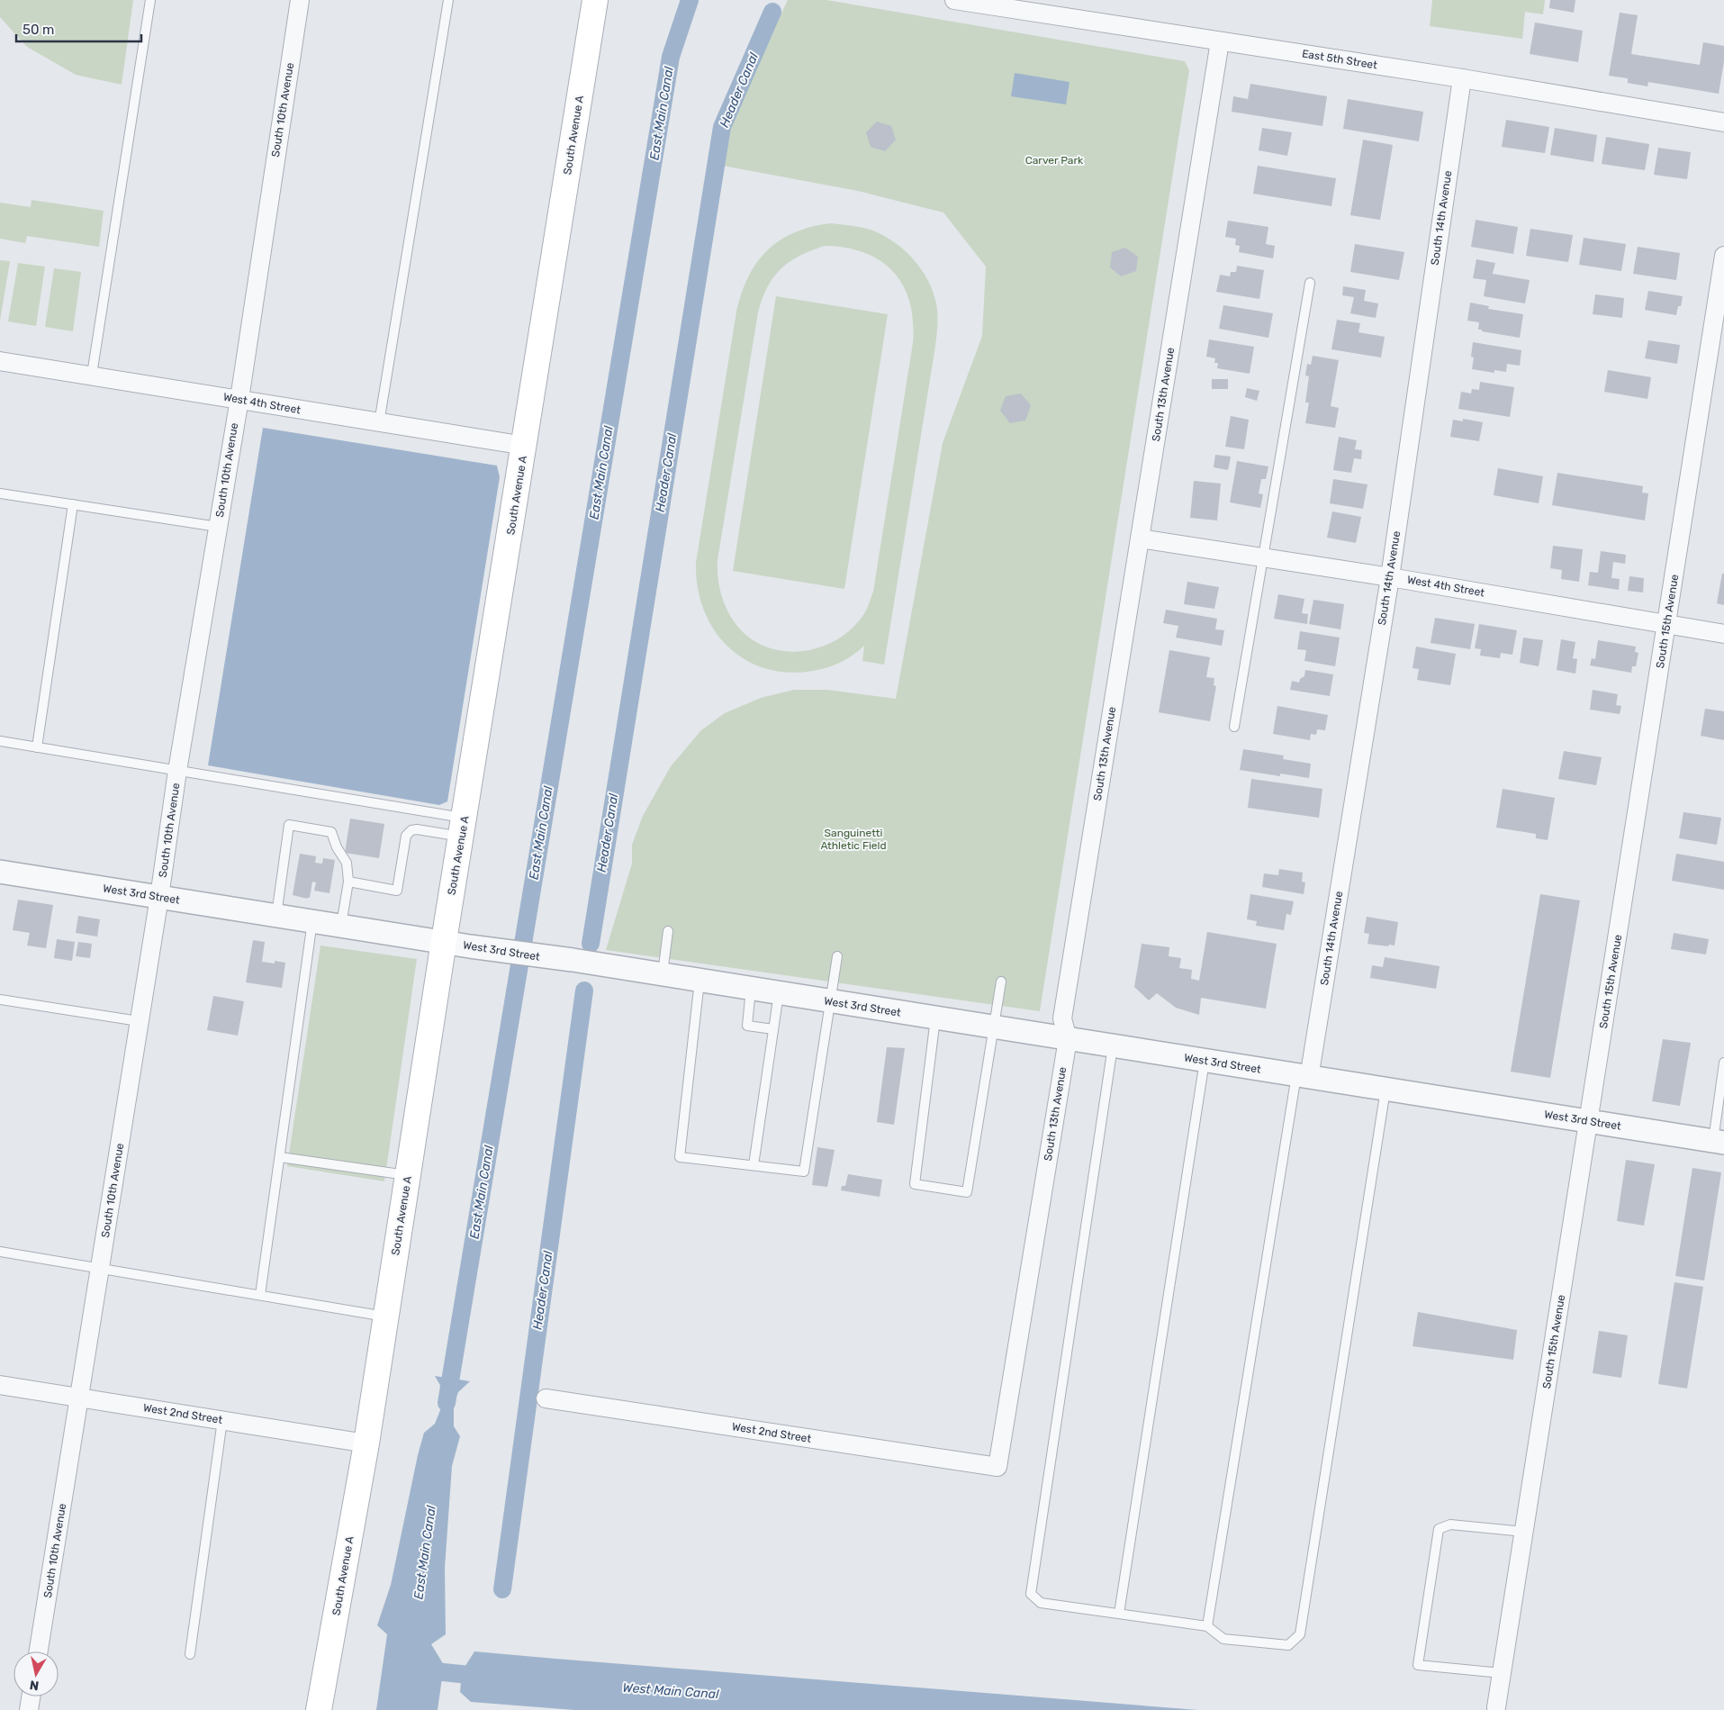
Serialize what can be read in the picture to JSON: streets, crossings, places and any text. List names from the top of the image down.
{
  "streets": {
    "main road": ["South Avenue A"],
    "street": [
      "East 5th Street",
      "South 10th Avenue",
      "South 14th Avenue",
      "South 13th Avenue",
      "West 4th Street",
      "South 15th Avenue",
      "West 3rd Street",
      "West 2nd Street"
    ]
  },
  "crossings": [
    ["East 5th Street", "South 14th Avenue"],
    ["East 5th Street", "South 13th Avenue"],
    ["South 10th Avenue", "West 4th Street"],
    ["South 10th Avenue", "West 3rd Street"],
    ["South 10th Avenue", "West 2nd Street"],
    ["South Avenue A", "West 4th Street"],
    ["South Avenue A", "West 3rd Street"],
    ["South Avenue A", "West 2nd Street"],
    ["South 14th Avenue", "West 4th Street"],
    ["South 14th Avenue", "West 3rd Street"],
    ["South 13th Avenue", "West 4th Street"],
    ["South 13th Avenue", "West 3rd Street"],
    ["South 13th Avenue", "West 2nd Street"],
    ["West 4th Street", "South 15th Avenue"],
    ["South 15th Avenue", "West 3rd Street"]
  ],
  "water": ["Header Canal", "East Main Canal", "West Main Canal"],
  "parks": ["Carver Park", "Sanguinetti Athletic Field"],
  "scale_bar": "50 m",
  "north": "bottom"
}
